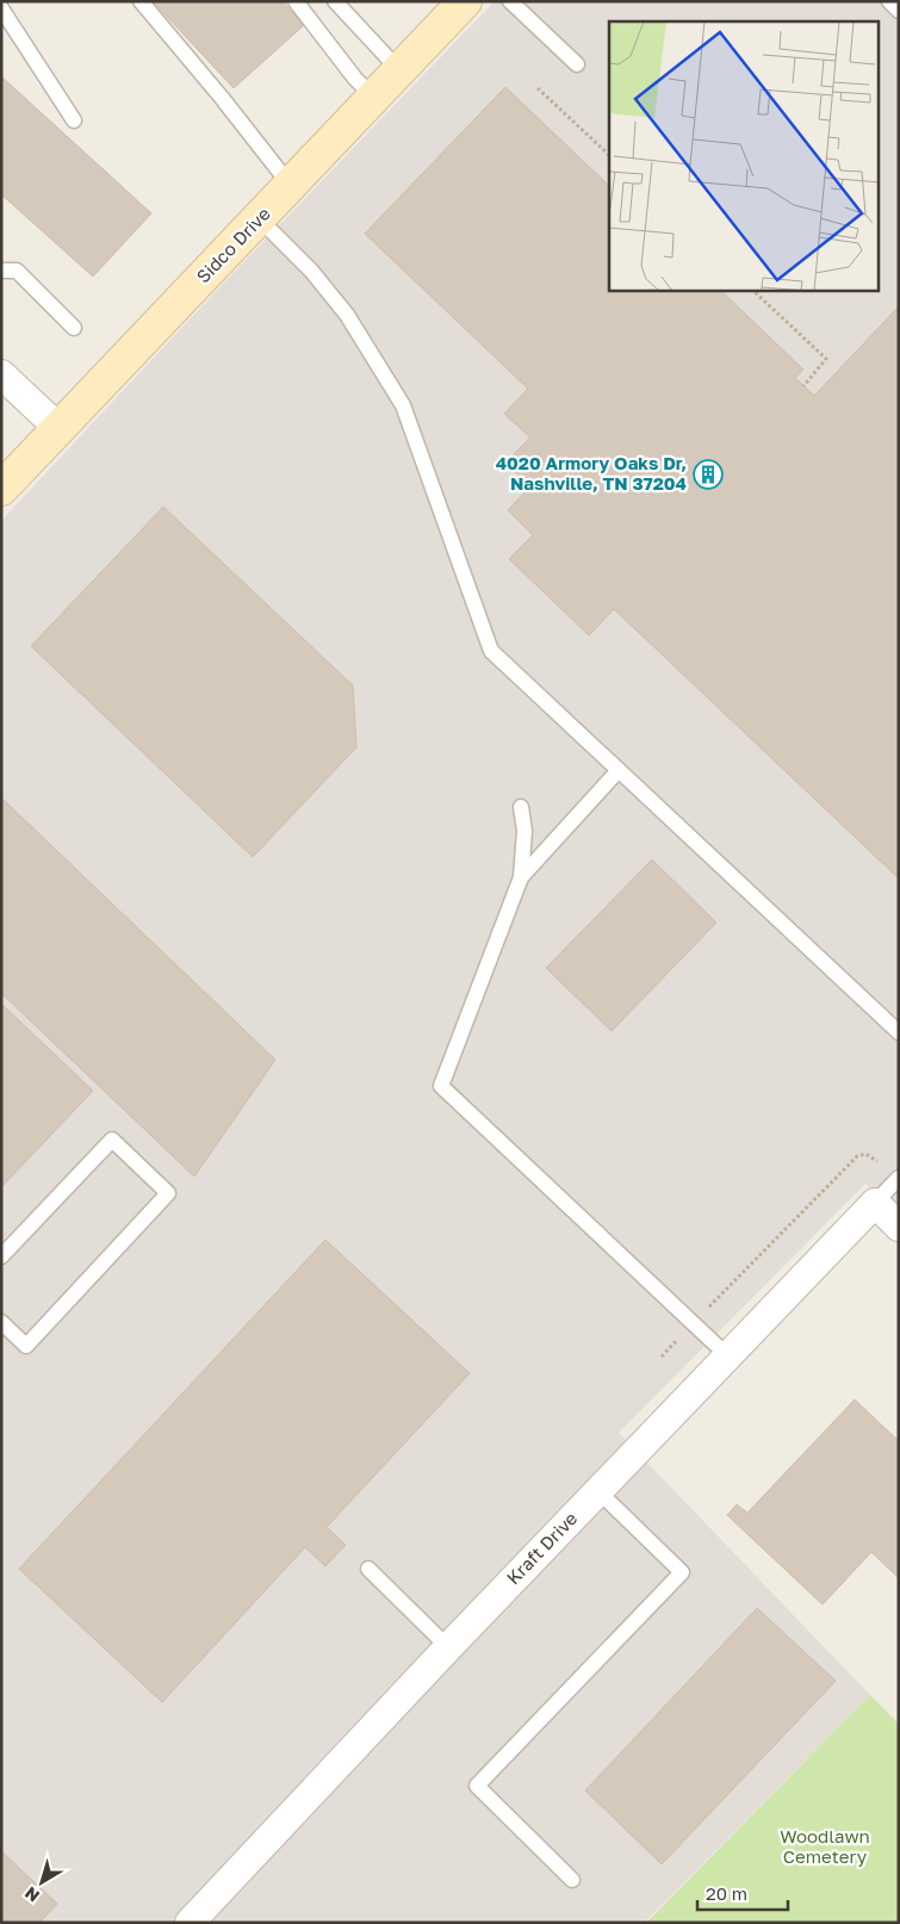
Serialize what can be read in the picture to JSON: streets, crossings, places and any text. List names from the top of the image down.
{
  "streets": {
    "street": ["Sidco Drive", "Kraft Drive"]
  },
  "parks": ["Woodlawn Cemetery"],
  "places": {
    "building": ["4020 Armory Oaks Dr, Nashville, TN 37204"]
  },
  "scale_bar": "20 m",
  "north": "bottom left"
}
